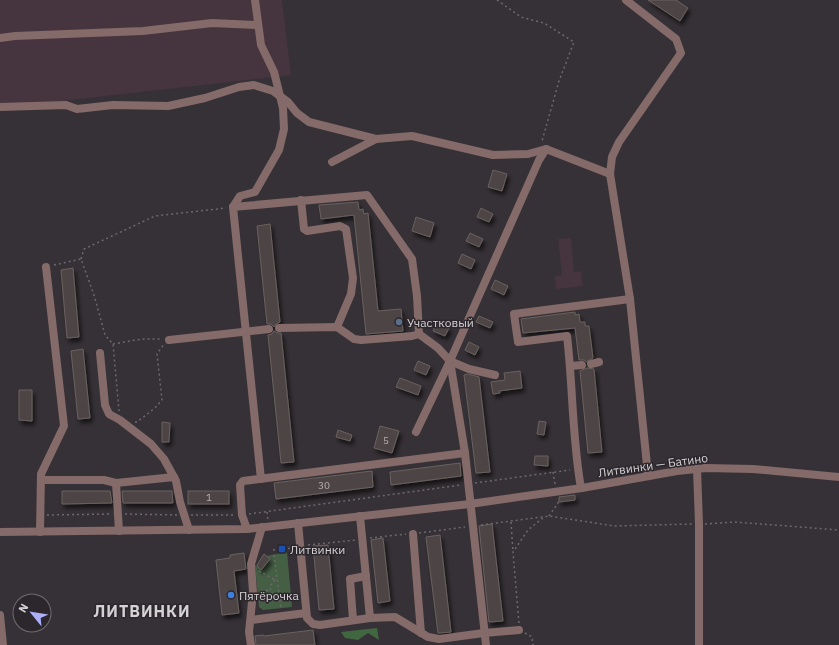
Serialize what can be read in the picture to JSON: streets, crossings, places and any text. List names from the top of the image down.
{
  "streets": {
    "street": ["Литвинки — Батино"]
  },
  "districts": ["ЛИТВИНКИ"],
  "places": {
    "other": ["Участковый", "Пятёрочка"],
    "transit": ["Литвинки"]
  },
  "house_numbers": ["5", "30", "1"],
  "north": "top left"
}
